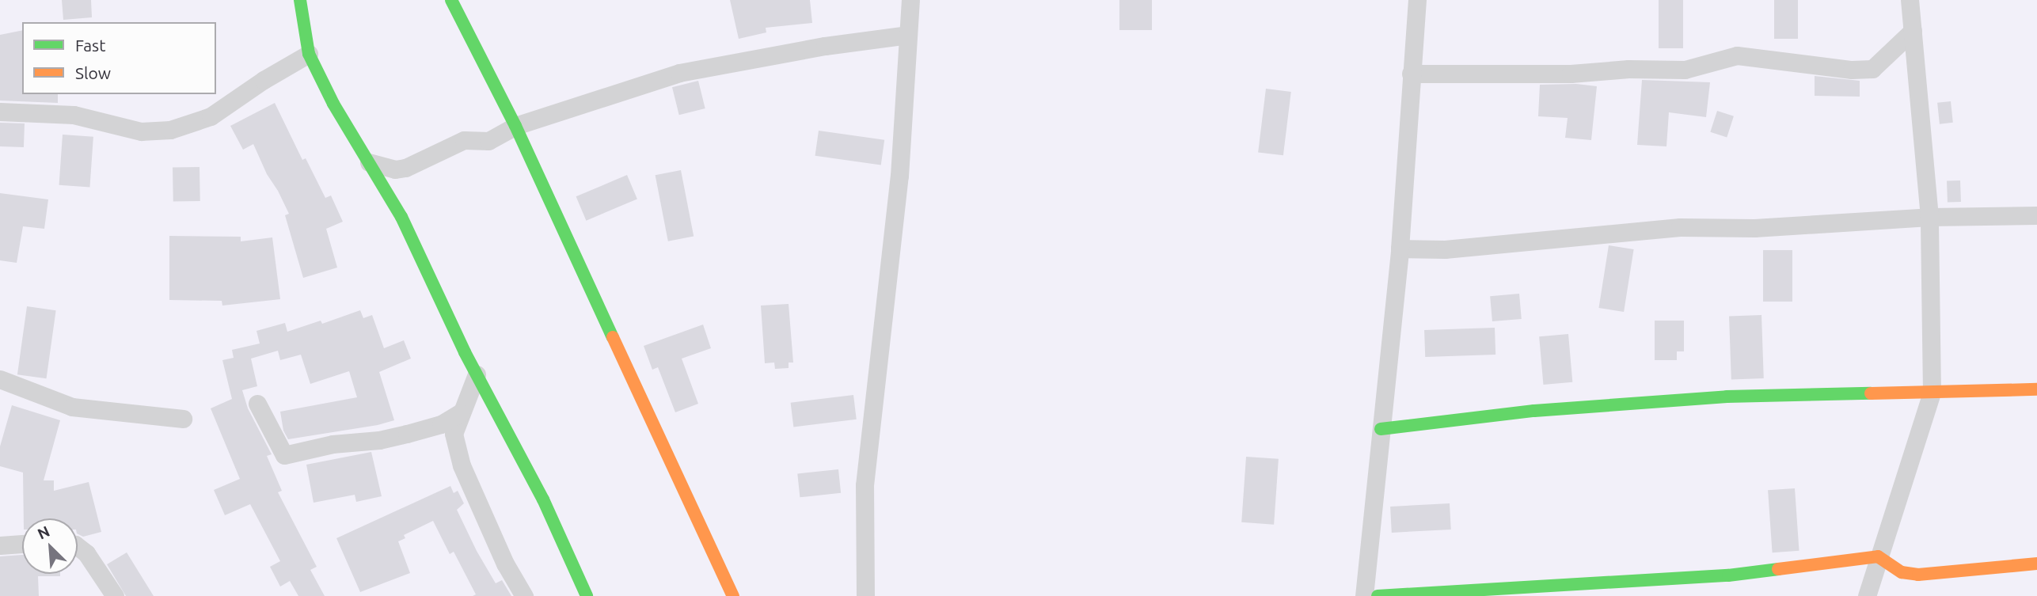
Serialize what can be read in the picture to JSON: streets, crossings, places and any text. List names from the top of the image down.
{
  "legend": ["Fast", "Slow"],
  "north": "top left"
}
